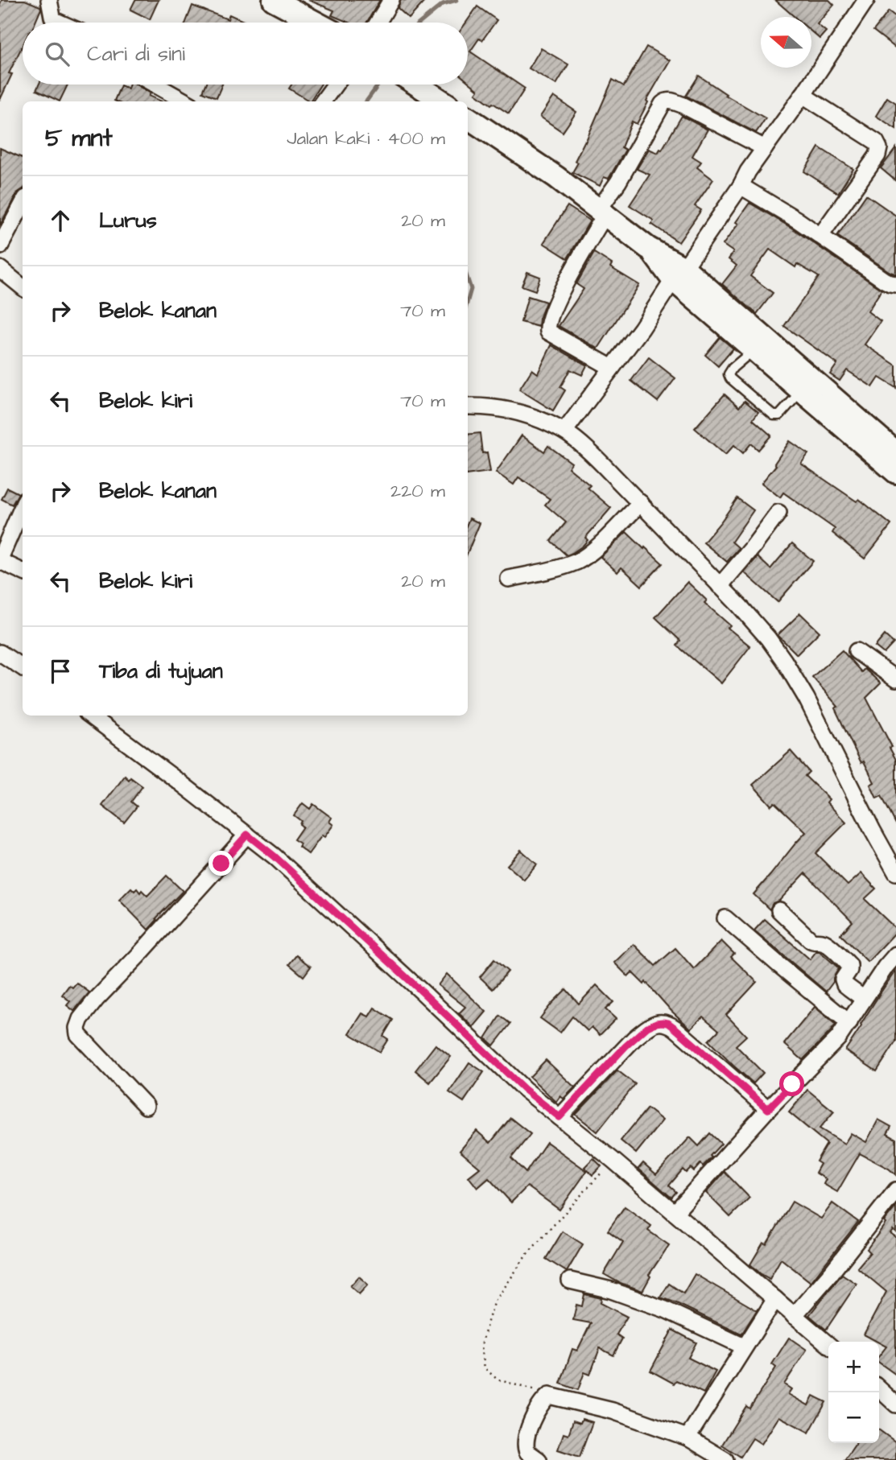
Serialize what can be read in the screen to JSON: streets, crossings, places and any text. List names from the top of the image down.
{
  "north": "left",
  "page": {
    "search": "Cari di sini",
    "heading": ["5 mnt", "Jalan kaki · 400 m"],
    "list": [
      ["Lurus", "20 m"],
      ["Belok kanan", "70 m"],
      ["Belok kiri", "70 m"],
      ["Belok kanan", "220 m"],
      ["Belok kiri", "20 m"],
      "Tiba di tujuan"
    ],
    "map_buttons": ["+", "−"]
  }
}
